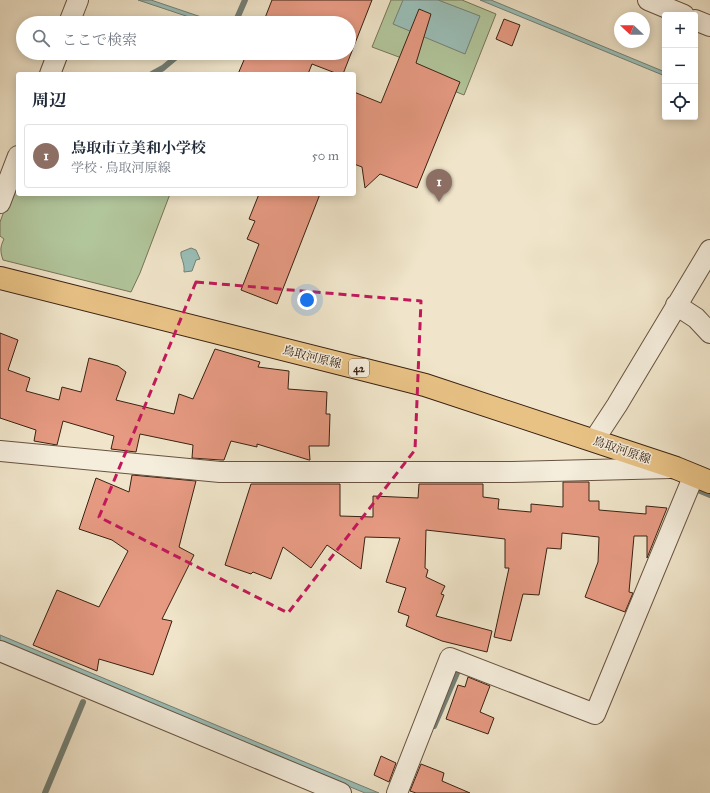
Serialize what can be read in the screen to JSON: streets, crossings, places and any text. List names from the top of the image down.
{
  "streets": {
    "main road": ["鳥取河原線", "42"]
  },
  "north": "left",
  "page": {
    "map_buttons": ["+", "−"],
    "search": "ここで検索",
    "heading": "周辺",
    "list": [
      {
        "mark": "1",
        "name": "鳥取市立美和小学校",
        "note": "学校 · 鳥取河原線",
        "value": "50 m"
      }
    ],
    "pins": "1"
  }
}
